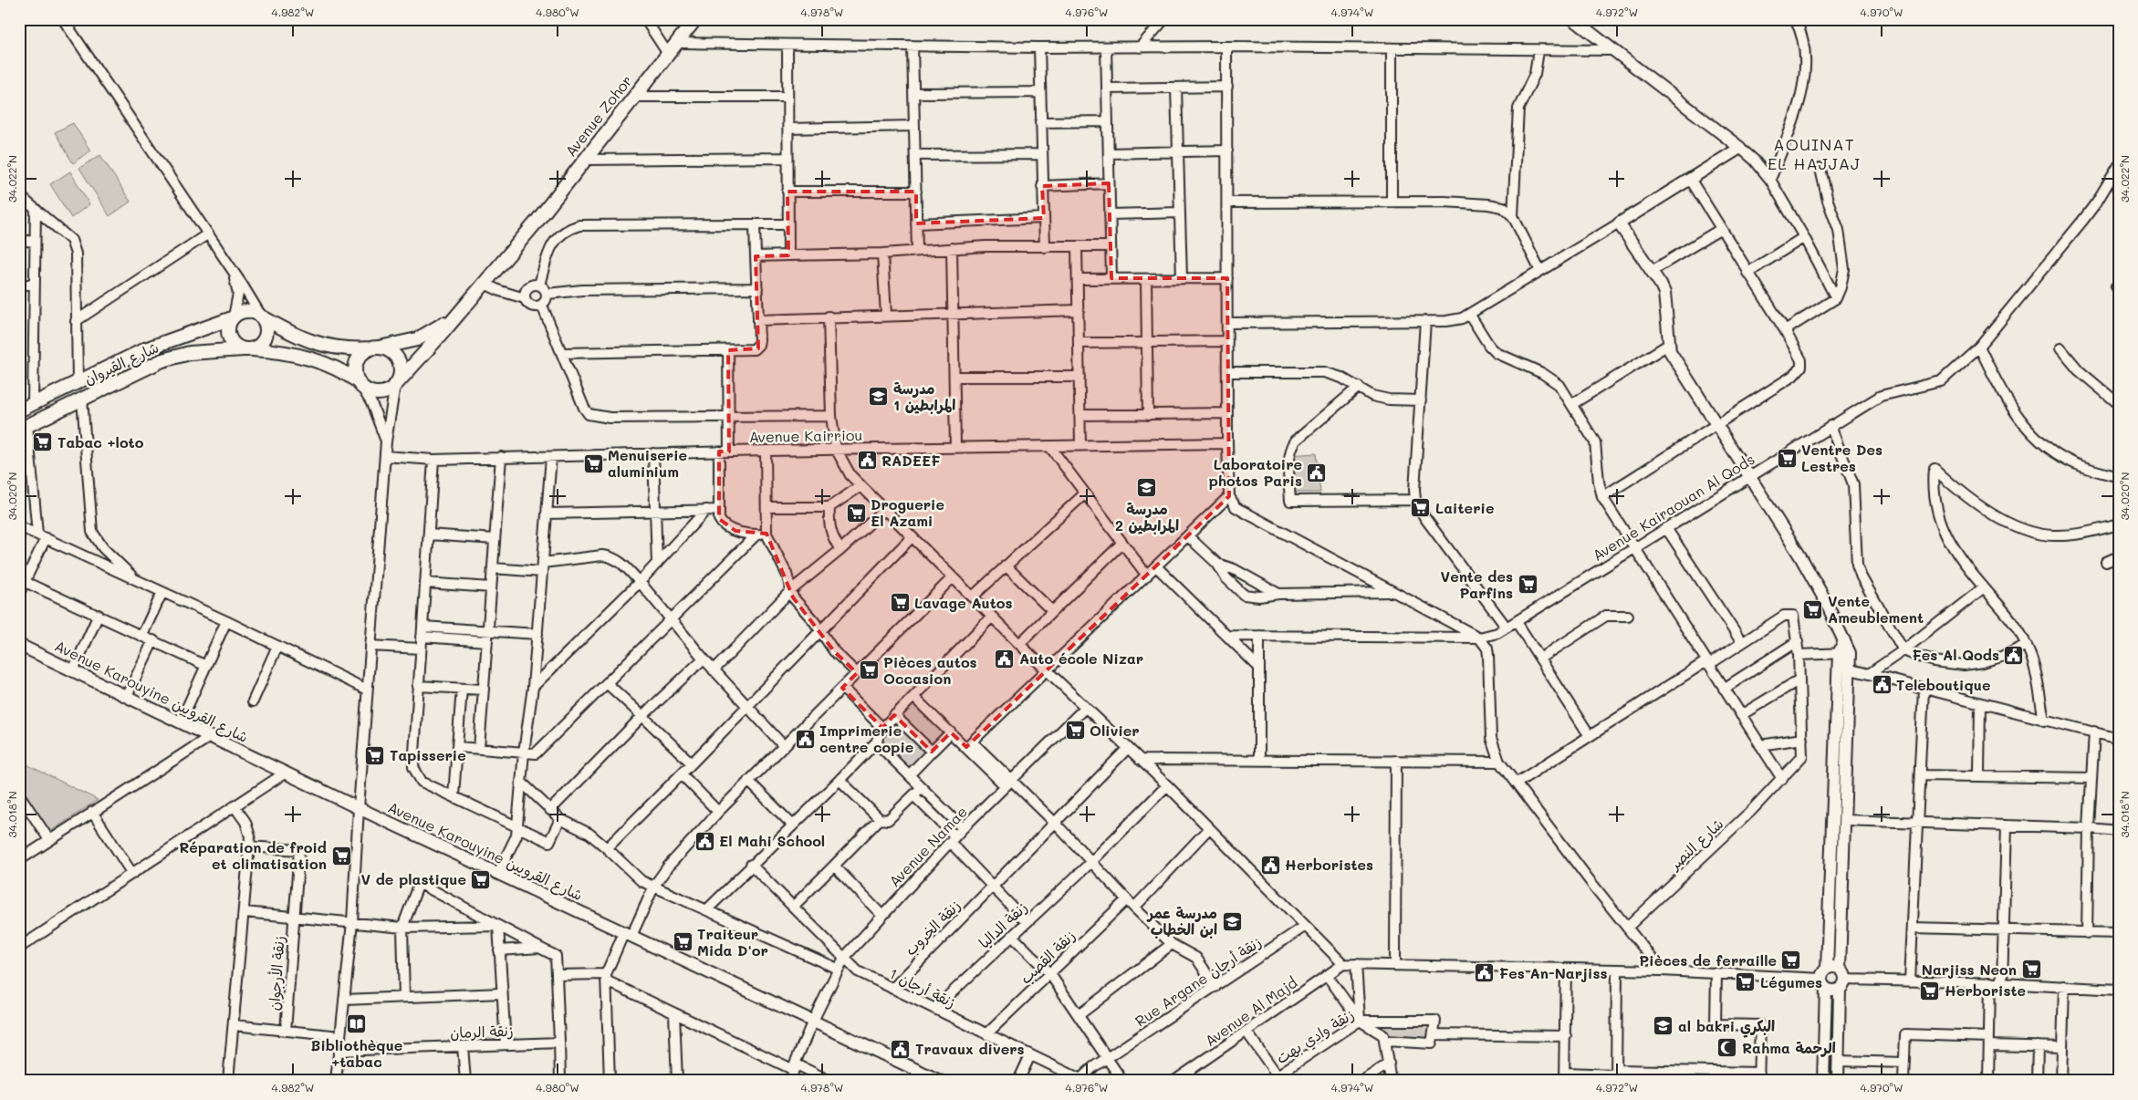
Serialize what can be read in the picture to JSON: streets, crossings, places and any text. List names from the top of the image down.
{
  "streets": {
    "main road": ["Avenue Zohor", "شارع القيروان"],
    "street": [
      "Avenue Kairriou",
      "Avenue Kairaouan Al Qods",
      "Avenue Karouyine شارع القرويين",
      "شارع النصر",
      "Avenue Namae",
      "زنقة الداليا",
      "زنقة الخروب",
      "زنقة القصب",
      "زنقة الأرجوان",
      "Rue Argane زنقة أرجان",
      "زنقة أرجان 1",
      "Avenue Al Majd",
      "زنقة الرمان",
      "زنقة وادي بهت"
    ]
  },
  "crossings": [
    ["Avenue Zohor", "شارع القيروان"],
    ["Avenue Karouyine شارع القرويين", "Avenue Namae"],
    ["Avenue Namae", "زنقة أرجان 1"],
    ["زنقة الداليا", "زنقة أرجان 1"],
    ["زنقة الخروب", "زنقة أرجان 1"],
    ["زنقة القصب", "زنقة أرجان 1"],
    ["Rue Argane زنقة أرجان", "زنقة أرجان 1"]
  ],
  "districts": ["AOUINAT EL HAJJAJ"],
  "places": {
    "school or university": [
      "مدرسة المرابطين 1",
      "مدرسة المرابطين 2",
      "مدرسة عمر ابن الخطاب",
      "al bakri البكري"
    ],
    "supermarket": [
      "Tabac +loto",
      "Ventre Des Lestres",
      "Menuiserie aluminium",
      "Laiterie",
      "Droguerie El Azami",
      "Vente des Parfins",
      "Lavage Autos",
      "Vente Ameublement",
      "Pièces autos Occasion",
      "Olivier",
      "Tapisserie",
      "Réparation de froid et climatisation",
      "V de plastique",
      "Traiteur Mida D'or",
      "Pièces de ferraille",
      "Narjiss Neon",
      "Légumes",
      "Herboriste"
    ],
    "public building": [
      "RADEEF",
      "Laboratoire photos Paris",
      "Fes Al Qods",
      "Auto école Nizar",
      "Teleboutique",
      "Imprimerie centre copie",
      "El Mahi School",
      "Herboristes",
      "Fes An-Narjiss",
      "Travaux divers"
    ],
    "library": ["Bibliothèque +tabac"],
    "mosque": ["Rahma الرحمة"]
  },
  "coordinates": [
    "4.982°W",
    "4.980°W",
    "4.978°W",
    "4.976°W",
    "4.974°W",
    "4.972°W",
    "4.970°W",
    "34.022°N",
    "34.020°N",
    "34.018°N"
  ]
}
